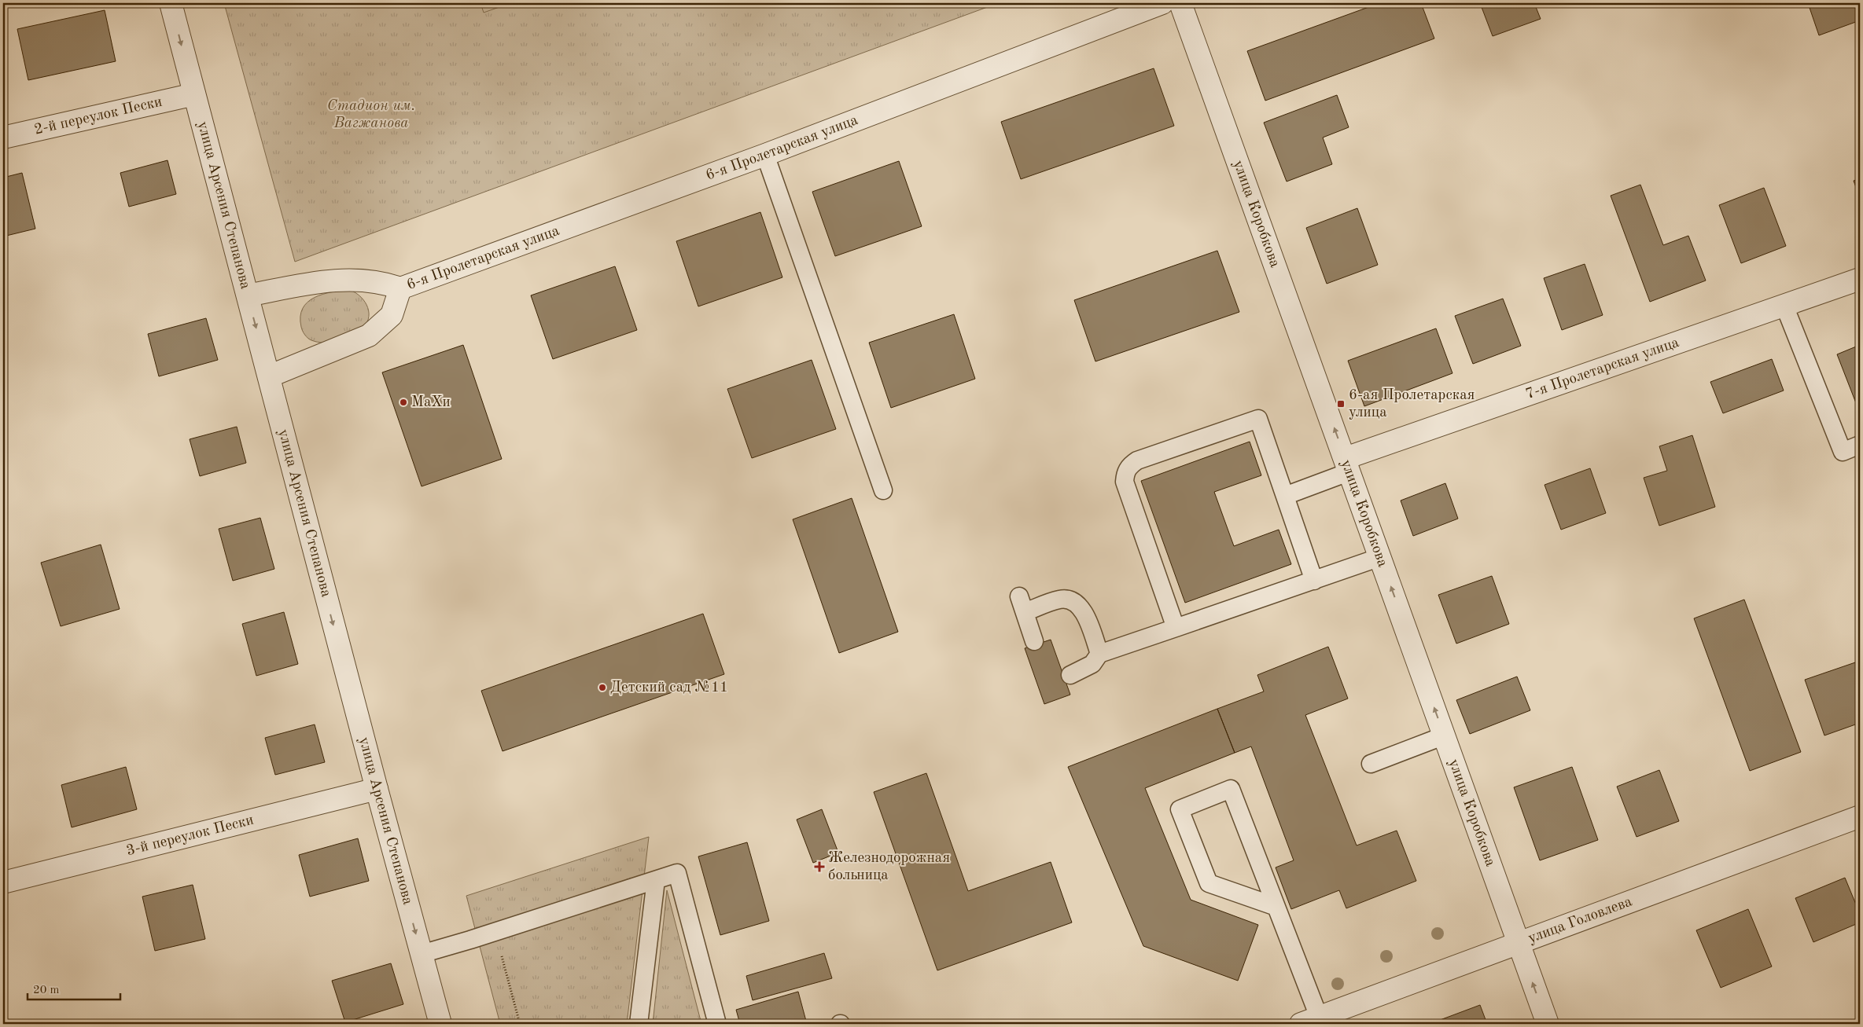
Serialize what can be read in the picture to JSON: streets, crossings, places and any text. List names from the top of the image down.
{
  "streets": {
    "street": [
      "2-й переулок Пески",
      "6-я Пролетарская улица",
      "улица Арсения Степанова",
      "улица Коробкова",
      "7-я Пролетарская улица",
      "3-й переулок Пески",
      "улица Головлева"
    ]
  },
  "crossings": [
    ["2-й переулок Пески", "улица Арсения Степанова"],
    ["6-я Пролетарская улица", "улица Арсения Степанова"],
    ["улица Арсения Степанова", "3-й переулок Пески"],
    ["улица Коробкова", "7-я Пролетарская улица"],
    ["улица Коробкова", "улица Головлева"]
  ],
  "one_way": ["улица Арсения Степанова", "улица Коробкова"],
  "parks": ["Стадион им. Вагжанова"],
  "places": {
    "other": ["МаХи", "Детский сад №11"],
    "transit": ["6-ая Пролетарская улица"],
    "health": ["Железнодорожная больница"]
  },
  "scale_bar": "20 m"
}
